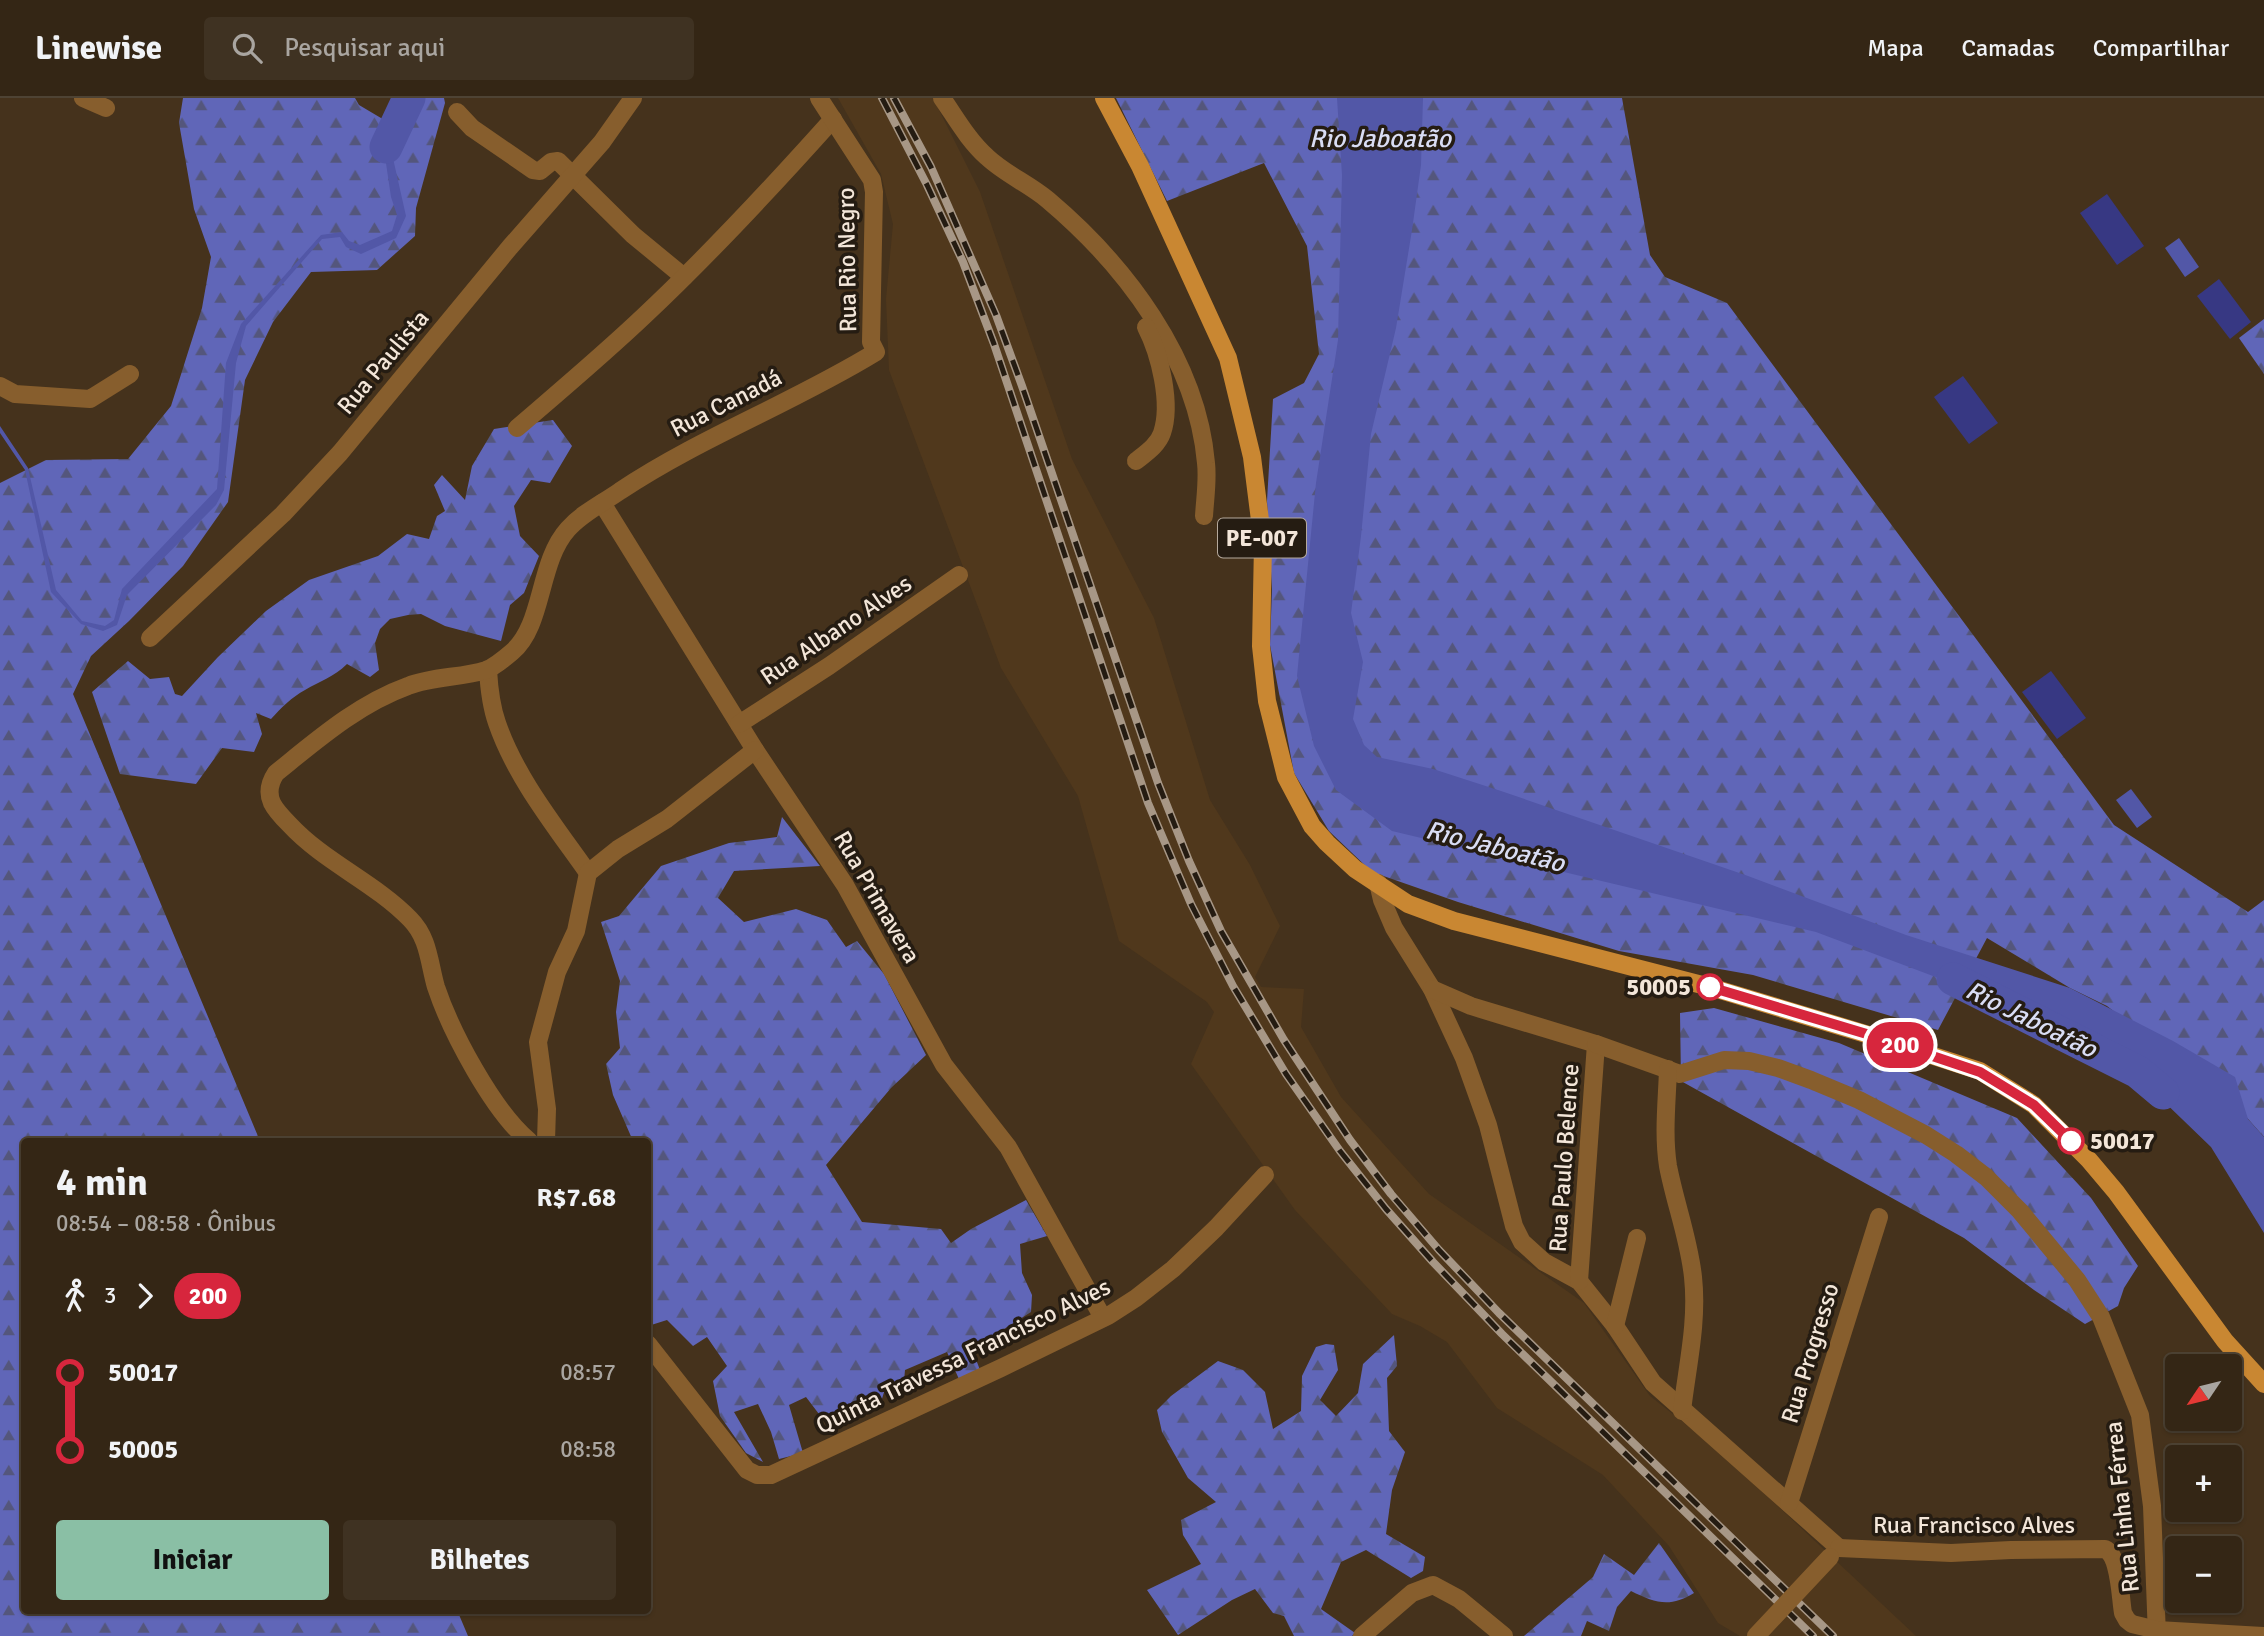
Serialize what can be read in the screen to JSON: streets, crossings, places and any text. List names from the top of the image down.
{
  "streets": {
    "main road": ["PE-007"],
    "street": [
      "Rua Rio Negro",
      "Rua Paulista",
      "Rua Canadá",
      "Rua Albano Alves",
      "Rua Primavera",
      "Rua Paulo Belence",
      "Rua Progresso",
      "Quinta Travessa Francisco Alves",
      "Rua Linha Férrea",
      "Rua Francisco Alves"
    ]
  },
  "crossings": [
    ["Rua Rio Negro", "Rua Canadá"],
    ["Rua Canadá", "Rua Primavera"],
    ["PE-007", "Rua Paulo Belence"],
    ["Rua Albano Alves", "Rua Primavera"],
    ["Rua Primavera", "Quinta Travessa Francisco Alves"],
    ["Rua Paulo Belence", "Rua Linha Férrea"],
    ["Rua Linha Férrea", "Rua Francisco Alves"]
  ],
  "water": ["Rio Jaboatão"],
  "places": ["50005", "50017"],
  "lines": ["bus line 200"],
  "north": "bottom left",
  "page": {
    "header": "Linewise",
    "search": "Pesquisar aqui",
    "nav": ["Mapa", "Camadas", "Compartilhar"],
    "on_map": "200",
    "heading": ["4 min", "08:54 – 08:58 · Ônibus", "R$7.68"],
    "legs": ["3", "200"],
    "list": [
      {
        "name": "50017",
        "value": "08:57"
      },
      {
        "name": "50005",
        "value": "08:58"
      }
    ],
    "map_buttons": ["+", "−"],
    "buttons": ["Iniciar", "Bilhetes"]
  }
}
